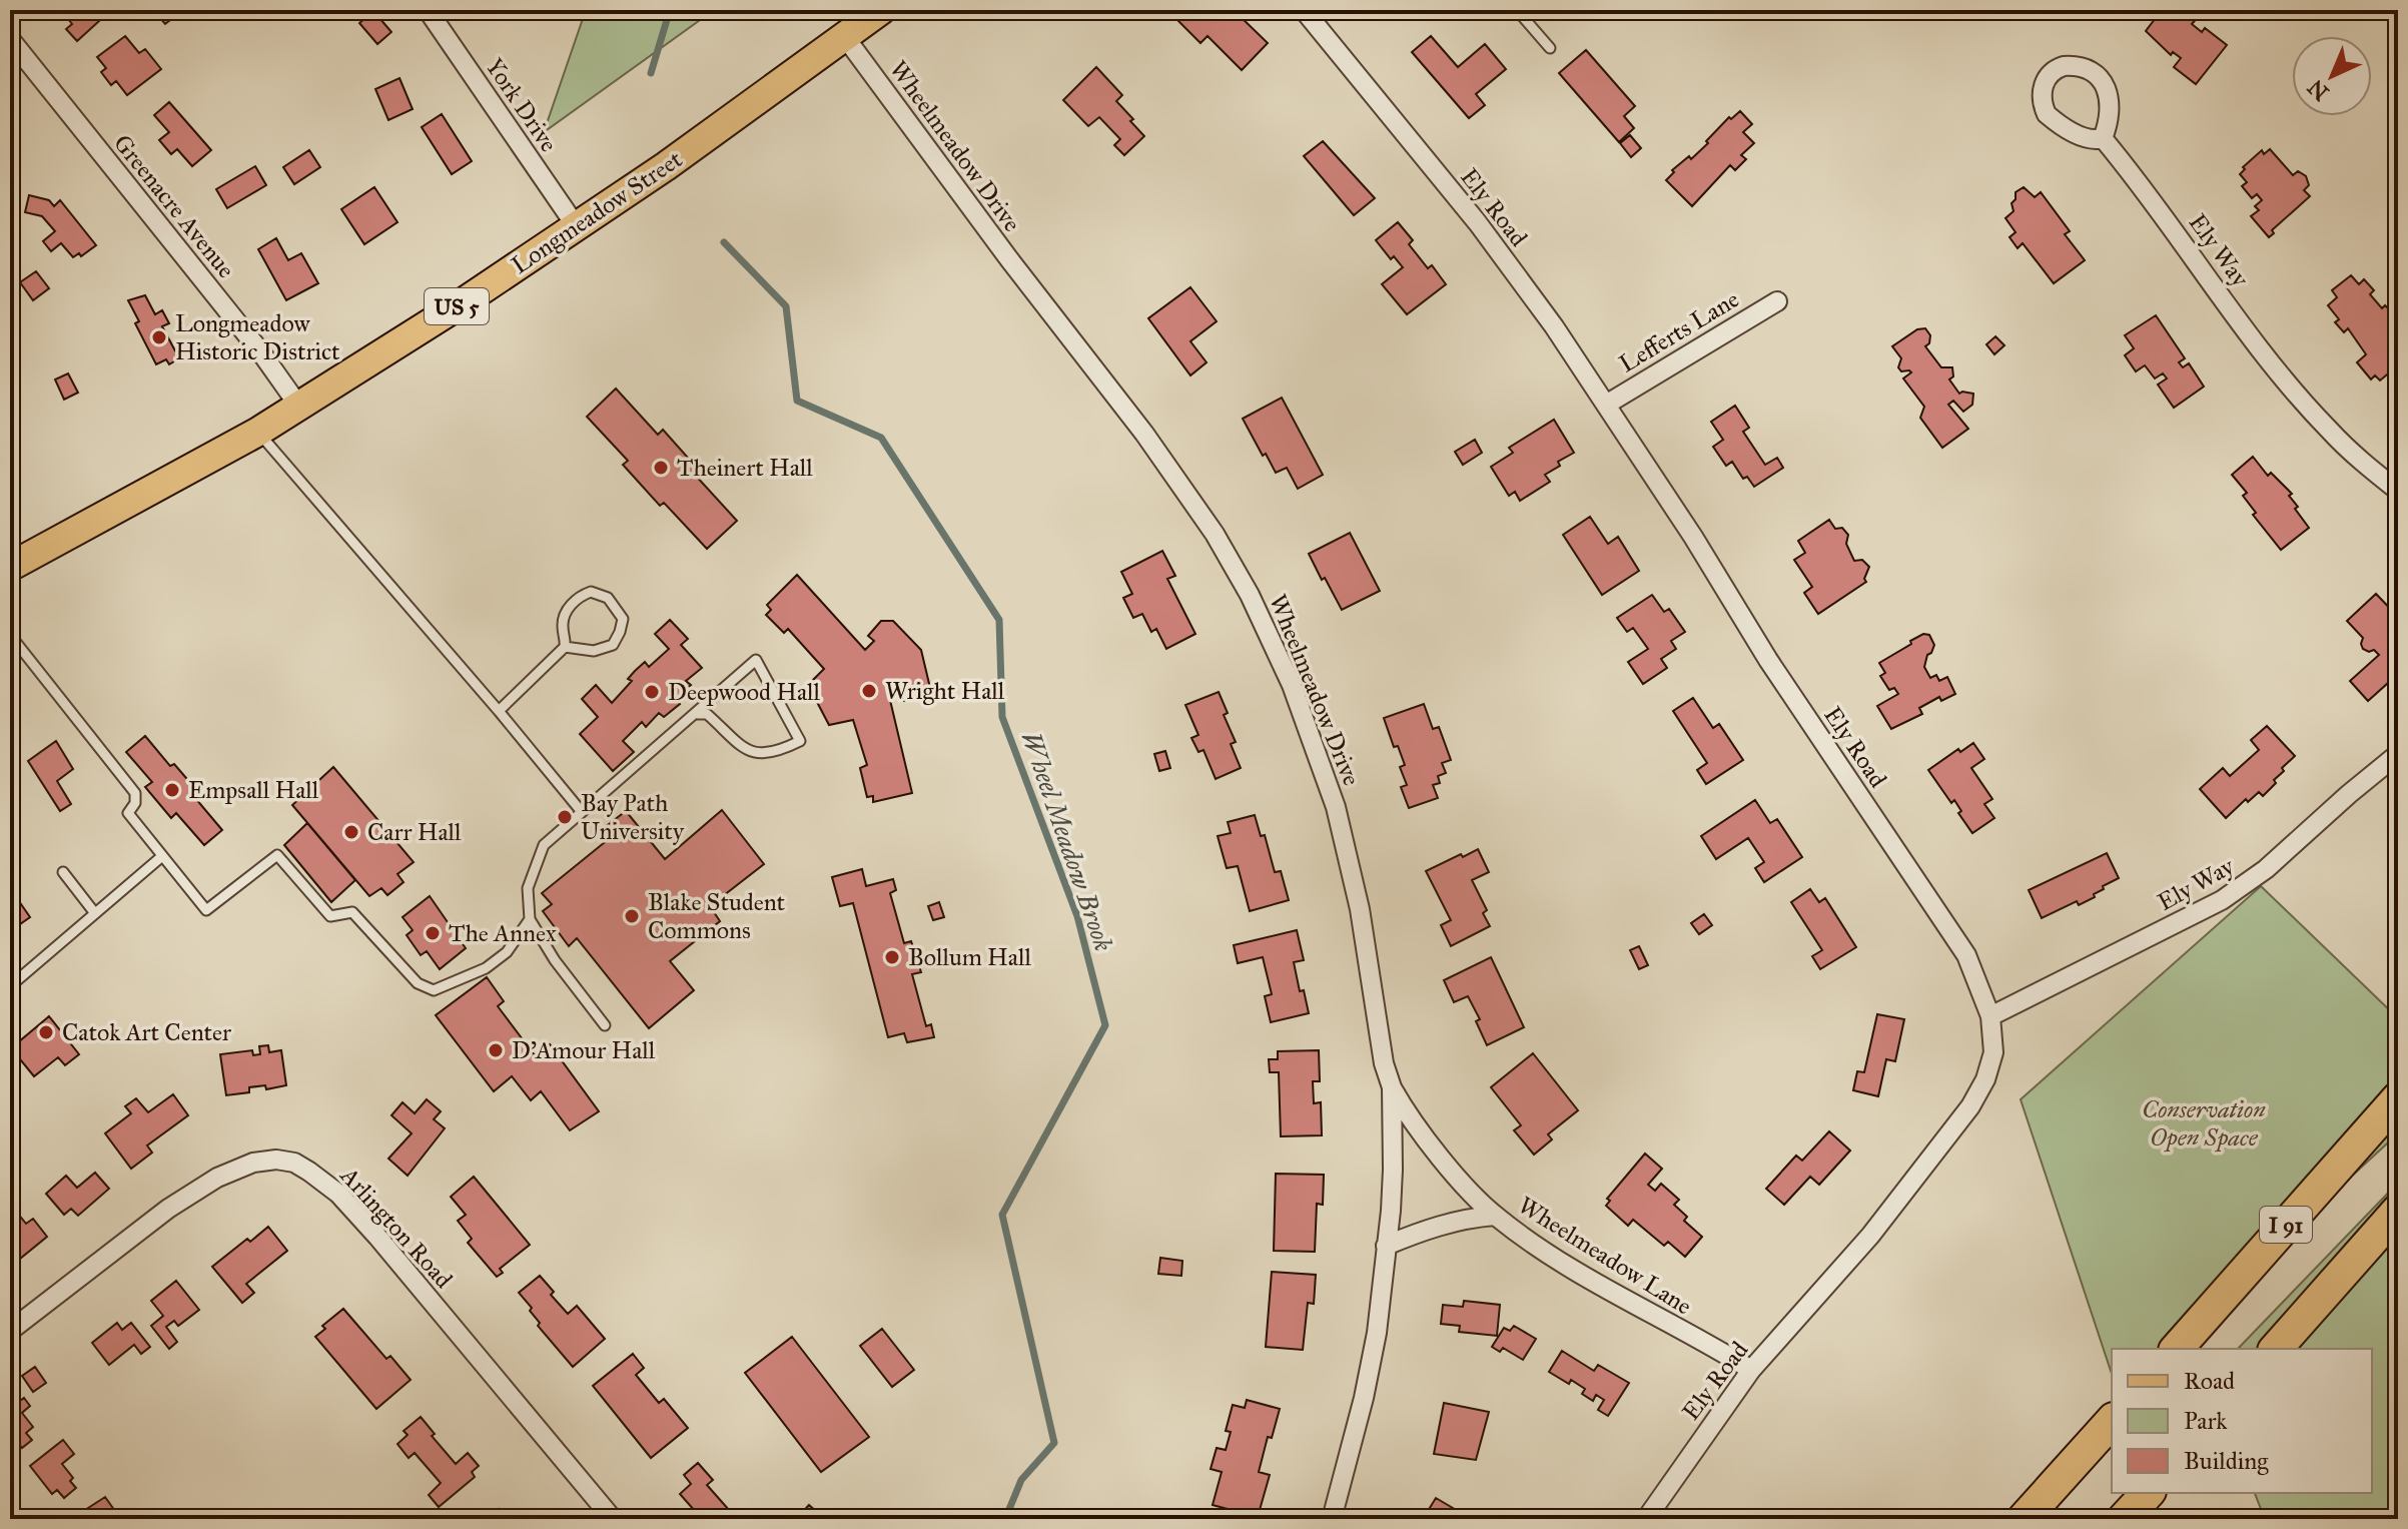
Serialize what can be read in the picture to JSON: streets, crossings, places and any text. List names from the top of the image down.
{
  "streets": {
    "highway": ["I 91"],
    "main road": ["Longmeadow Street", "US 5"],
    "street": [
      "York Drive",
      "Wheelmeadow Drive",
      "Greenacre Avenue",
      "Ely Road",
      "Ely Way",
      "Lefferts Lane",
      "Arlington Road",
      "Wheelmeadow Lane"
    ]
  },
  "crossings": [
    ["York Drive", "Longmeadow Street"],
    ["Wheelmeadow Drive", "Longmeadow Street"],
    ["Wheelmeadow Drive", "Wheelmeadow Lane"],
    ["Greenacre Avenue", "Longmeadow Street"],
    ["Ely Road", "Ely Way"],
    ["Ely Road", "Lefferts Lane"],
    ["Ely Road", "Wheelmeadow Lane"]
  ],
  "water": ["Wheel Meadow Brook"],
  "parks": ["Conservation Open Space"],
  "places": [
    "Longmeadow Historic District",
    "Theinert Hall",
    "Wright Hall",
    "Deepwood Hall",
    "Empsall Hall",
    "Bay Path University",
    "Carr Hall",
    "Blake Student Commons",
    "The Annex",
    "Bollum Hall",
    "Catok Art Center",
    "D'Amour Hall"
  ],
  "legend": ["Road", "Park", "Building"],
  "north": "bottom left"
}
